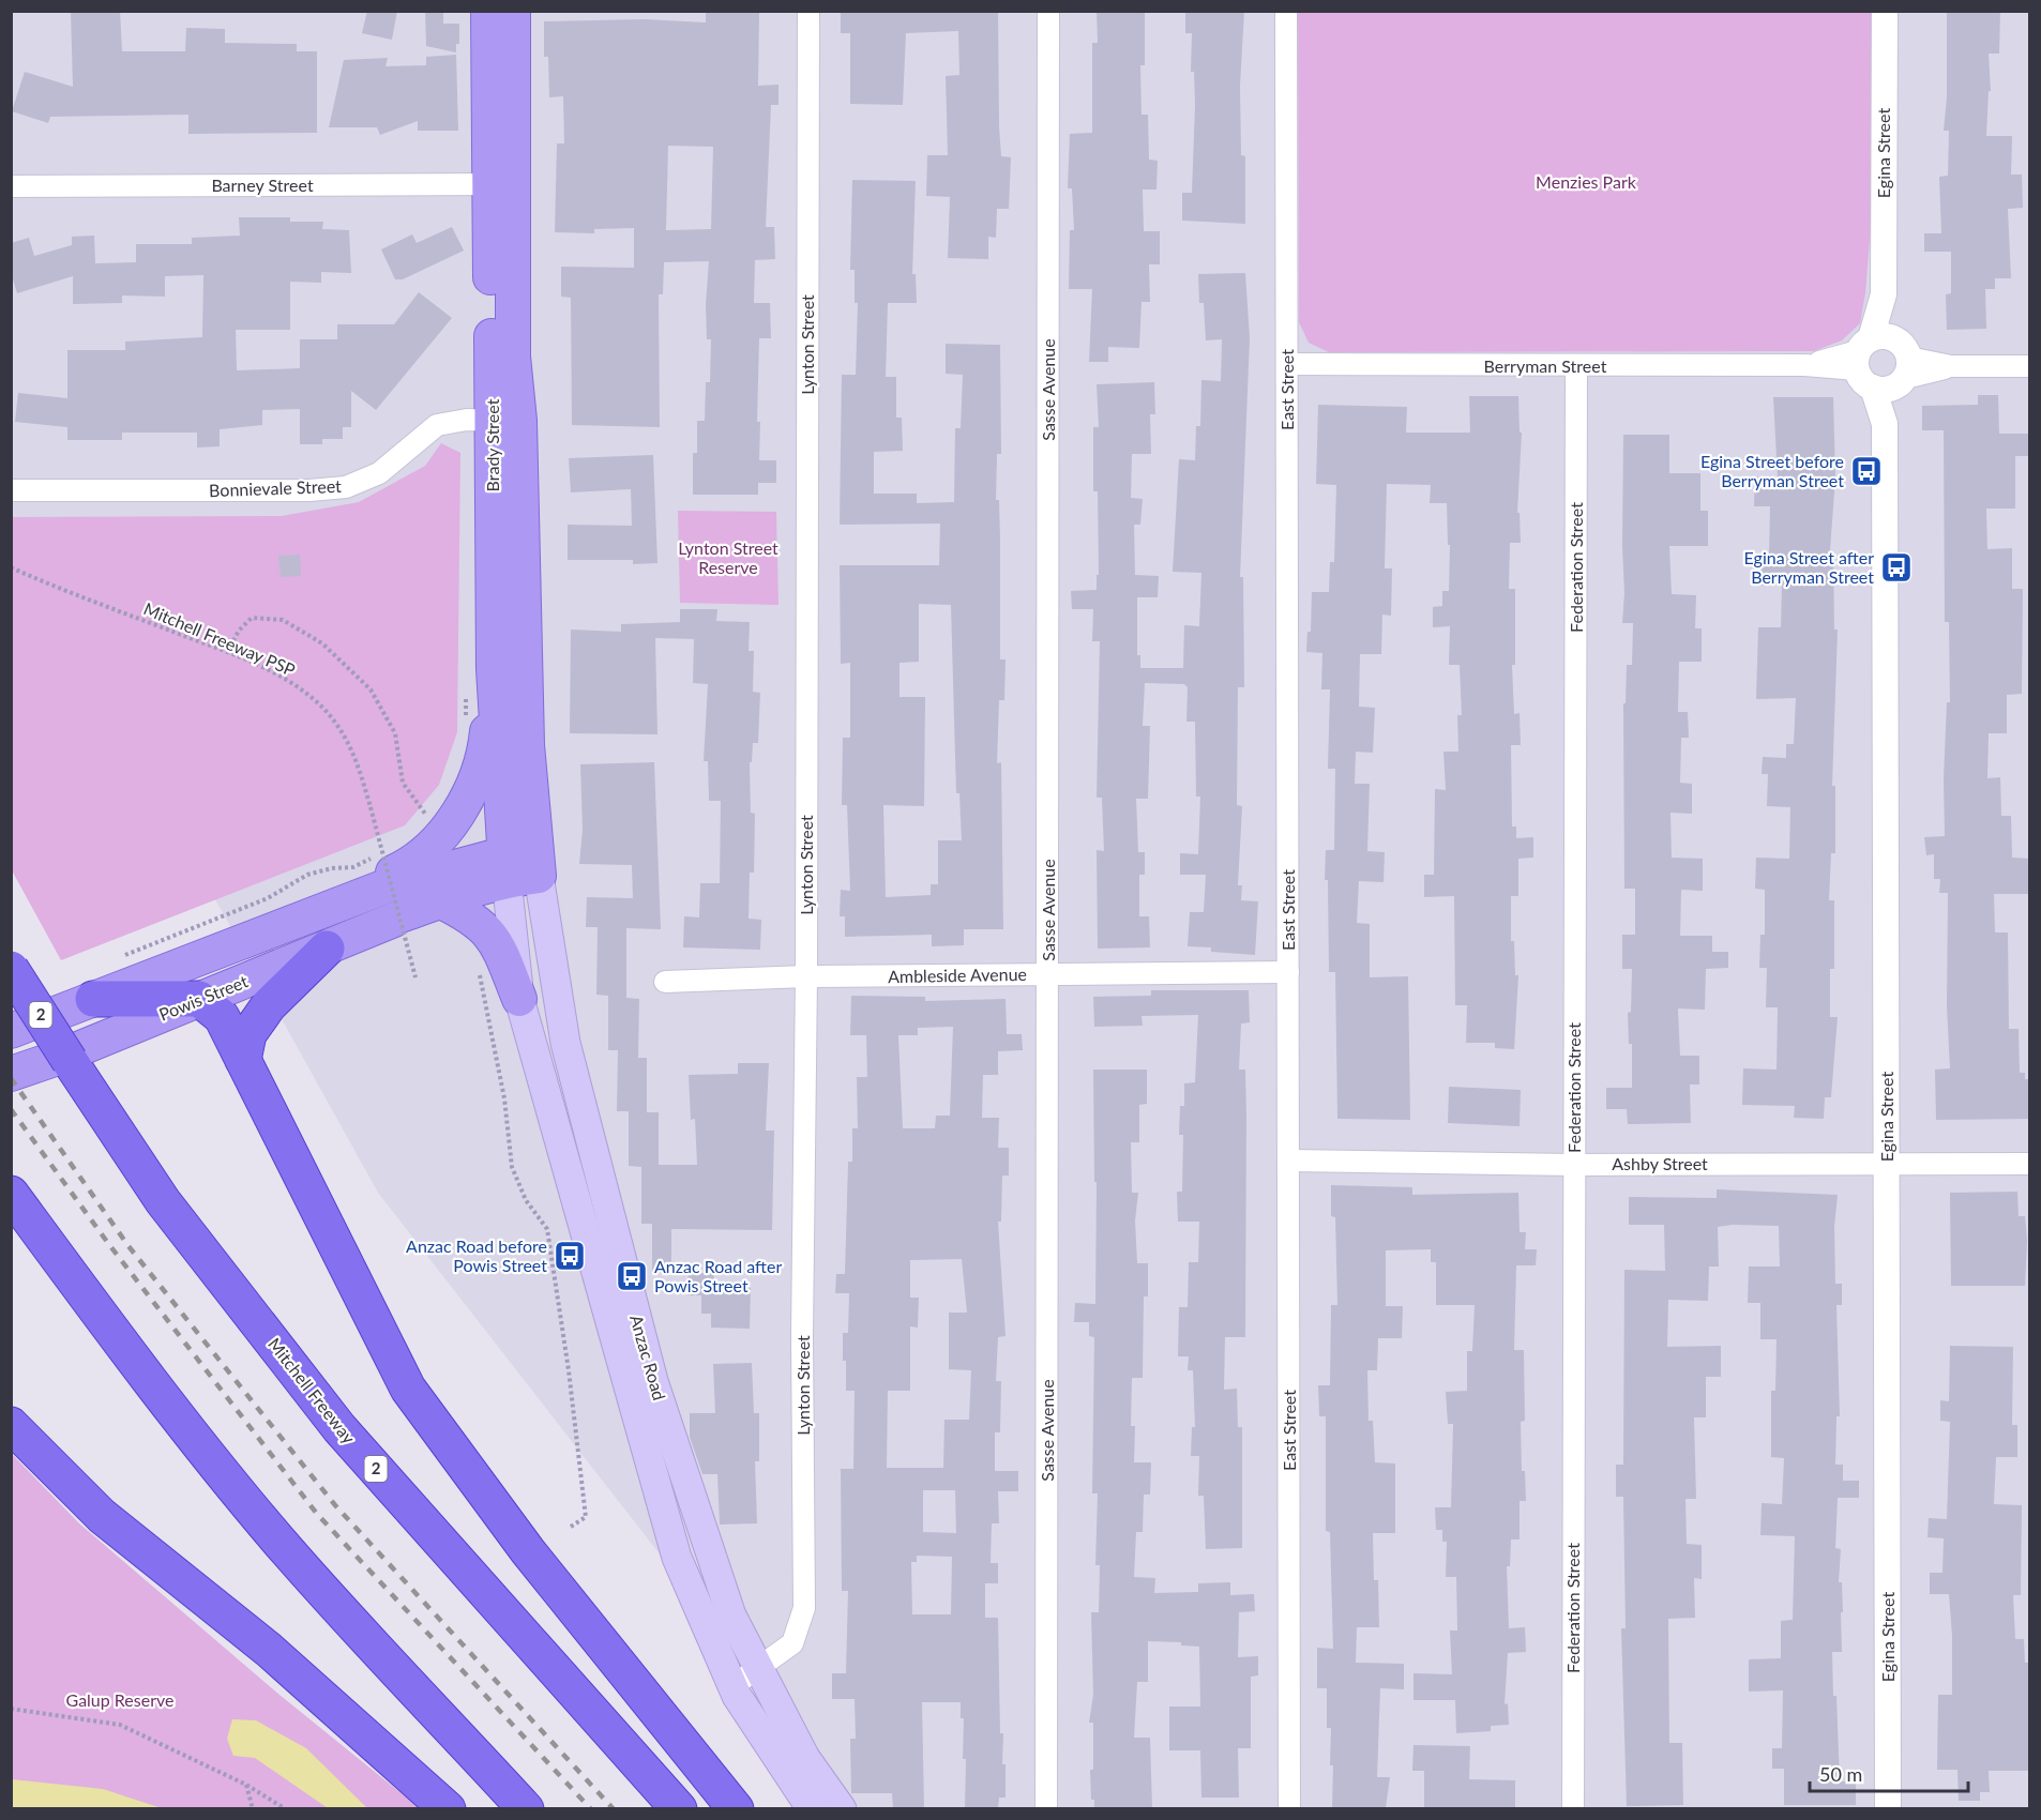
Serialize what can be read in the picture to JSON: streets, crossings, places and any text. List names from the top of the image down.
{
  "streets": {
    "highway": ["2", "Mitchell Freeway"],
    "main road": ["Brady Street", "Powis Street", "Anzac Road"],
    "street": [
      "Egina Street",
      "Barney Street",
      "Lynton Street",
      "Berryman Street",
      "Sasse Avenue",
      "East Street",
      "Bonnievale Street",
      "Federation Street",
      "Ambleside Avenue",
      "Ashby Street"
    ],
    "path": ["Mitchell Freeway PSP"]
  },
  "crossings": [
    ["Egina Street", "Berryman Street"],
    ["Egina Street", "Ashby Street"],
    ["Barney Street", "Brady Street"],
    ["Lynton Street", "Ambleside Avenue"],
    ["Lynton Street", "Anzac Road"],
    ["Berryman Street", "East Street"],
    ["Berryman Street", "Federation Street"],
    ["Sasse Avenue", "Ambleside Avenue"],
    ["East Street", "Ambleside Avenue"],
    ["East Street", "Ashby Street"],
    ["Brady Street", "Bonnievale Street"],
    ["Brady Street", "Powis Street"],
    ["Brady Street", "Anzac Road"],
    ["Federation Street", "Ashby Street"],
    ["Powis Street", "Anzac Road"]
  ],
  "parks": ["Menzies Park", "Lynton Street Reserve", "Galup Reserve"],
  "places": {
    "bus stop": [
      "Egina Street before Berryman Street",
      "Egina Street after Berryman Street",
      "Anzac Road before Powis Street",
      "Anzac Road after Powis Street"
    ]
  },
  "scale_bar": "50 m"
}
